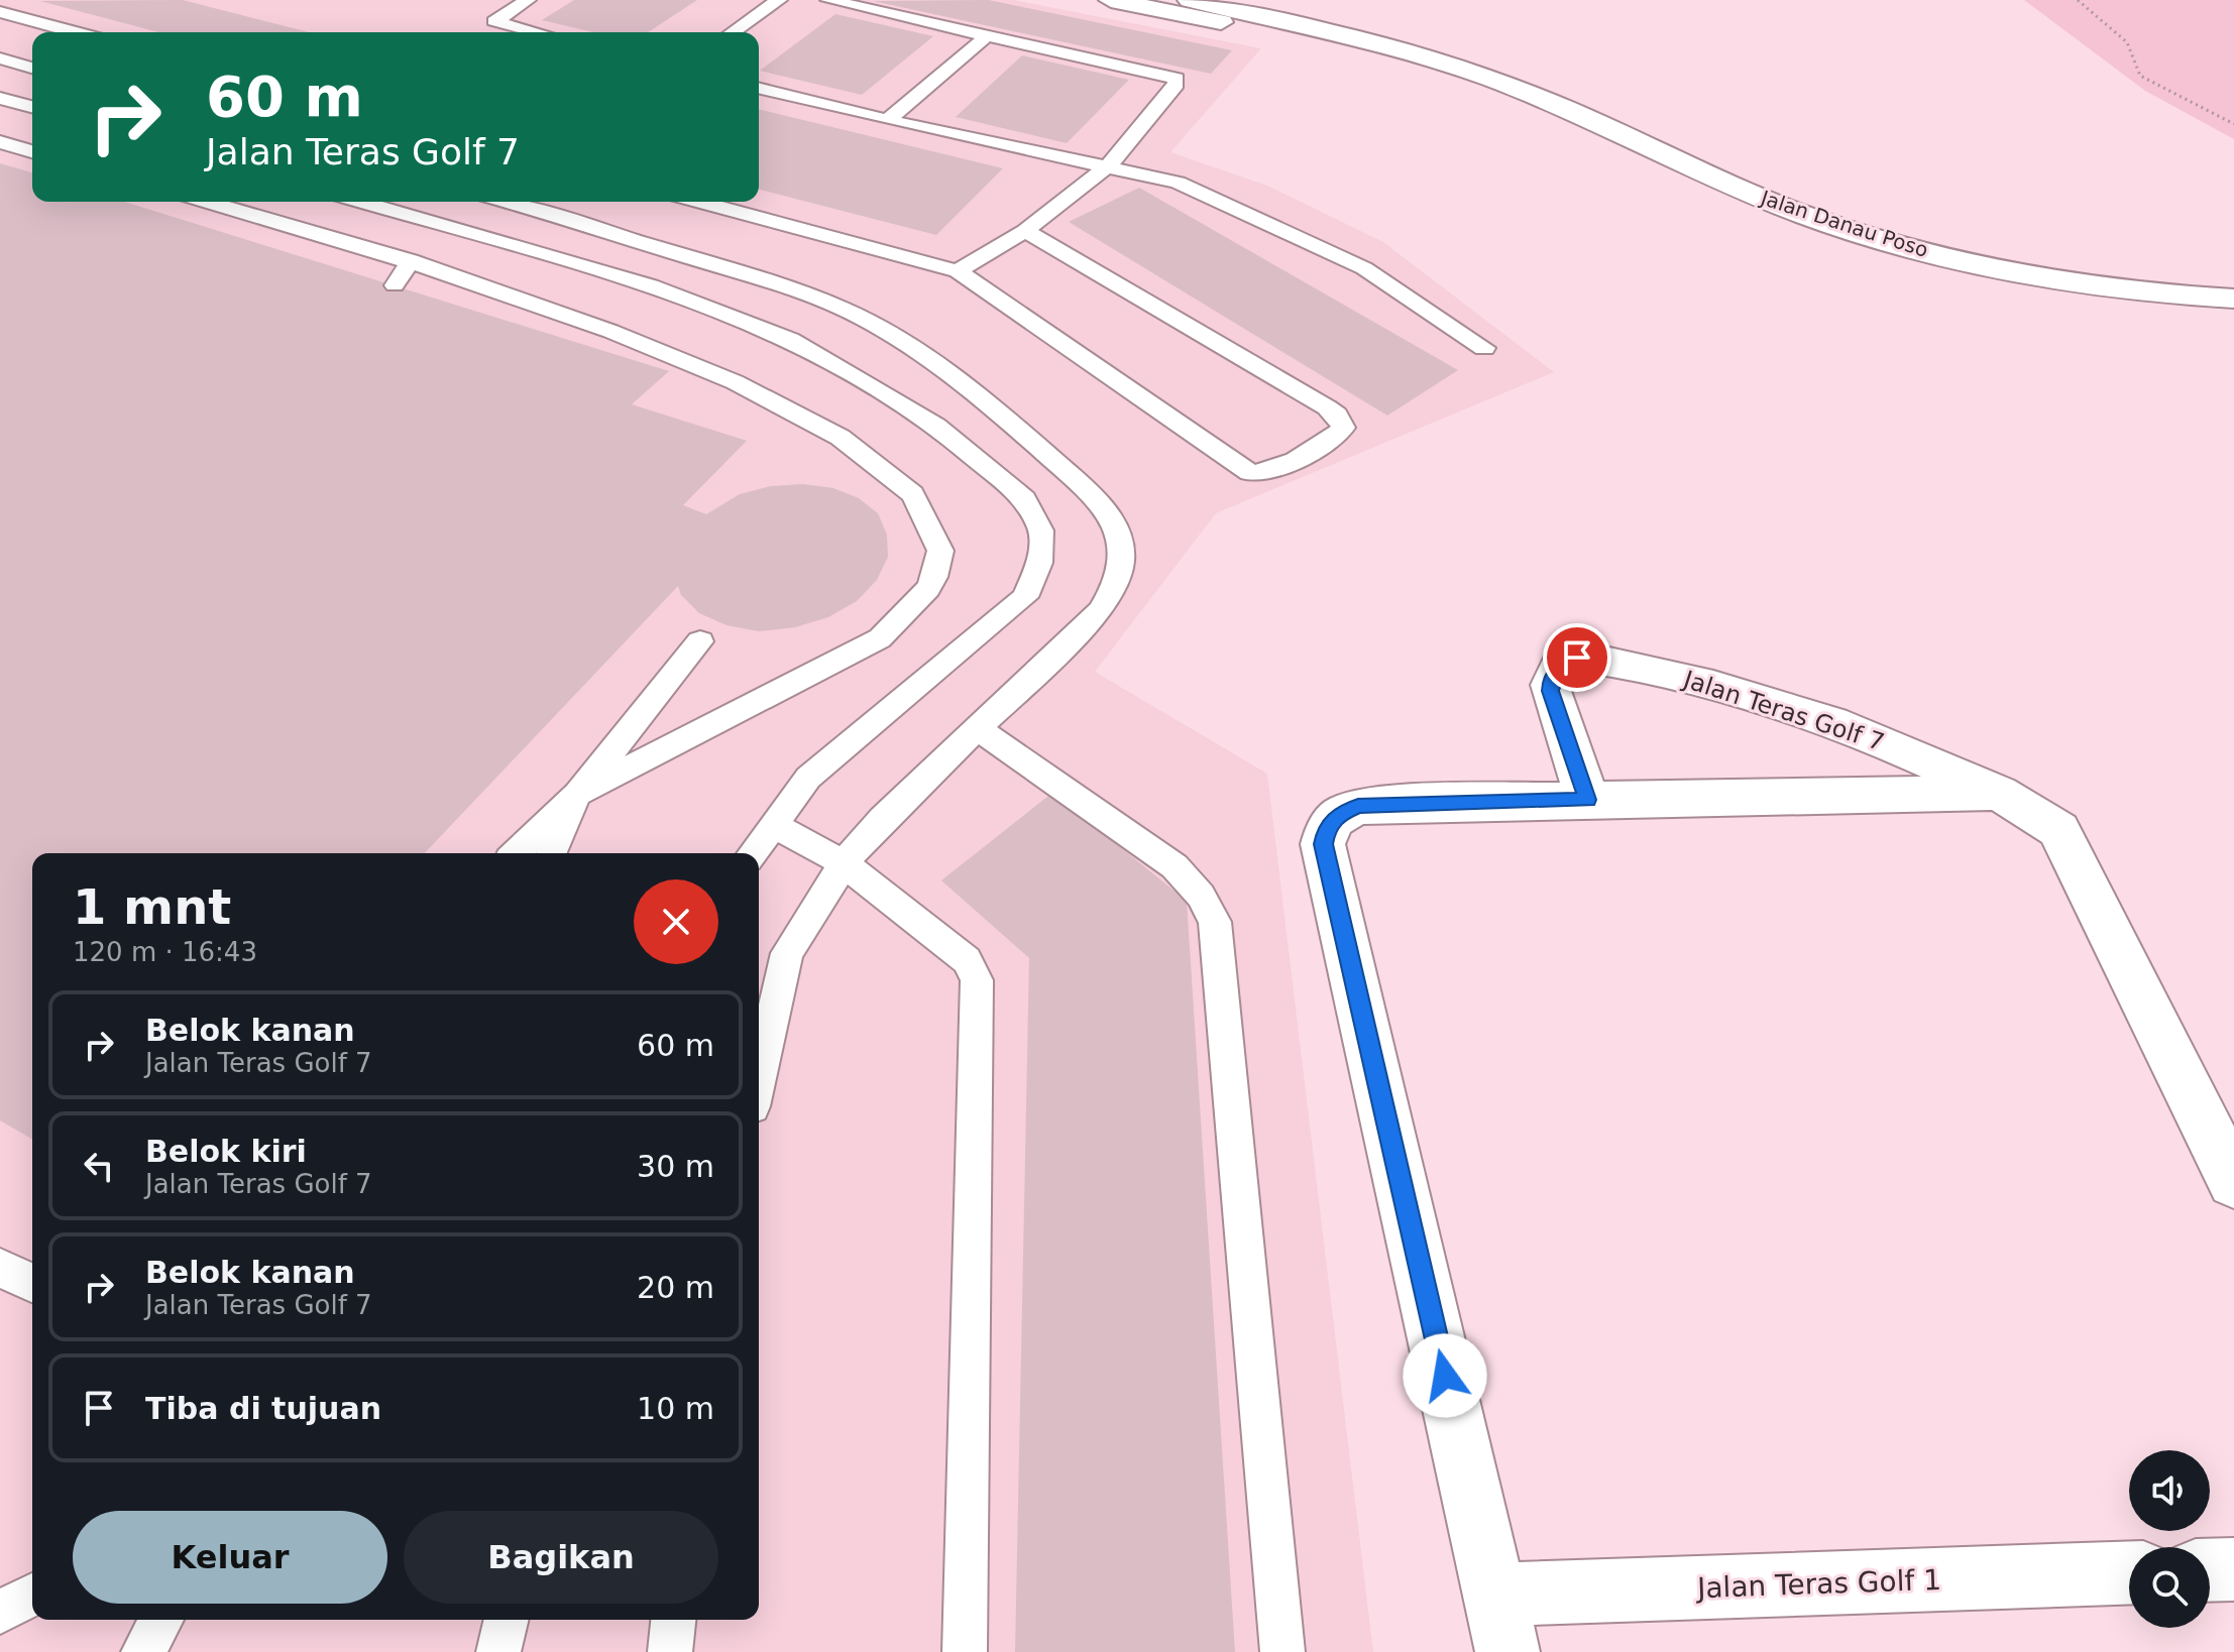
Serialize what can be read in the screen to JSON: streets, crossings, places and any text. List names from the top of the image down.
{
  "streets": {
    "street": ["Jalan Danau Poso", "Jalan Teras Golf 7", "Jalan Teras Golf 1"]
  },
  "crossings": [
    ["Jalan Teras Golf 7", "Jalan Teras Golf 1"]
  ],
  "page": {
    "turn": ["60 m", "Jalan Teras Golf 7"],
    "heading": ["1 mnt", "120 m · 16:43"],
    "list": [
      {
        "name": "Belok kanan",
        "note": "Jalan Teras Golf 7",
        "value": "60 m"
      },
      {
        "name": "Belok kiri",
        "note": "Jalan Teras Golf 7",
        "value": "30 m"
      },
      {
        "name": "Belok kanan",
        "note": "Jalan Teras Golf 7",
        "value": "20 m"
      },
      {
        "name": "Tiba di tujuan",
        "value": "10 m"
      }
    ],
    "buttons": ["Keluar", "Bagikan"]
  }
}
